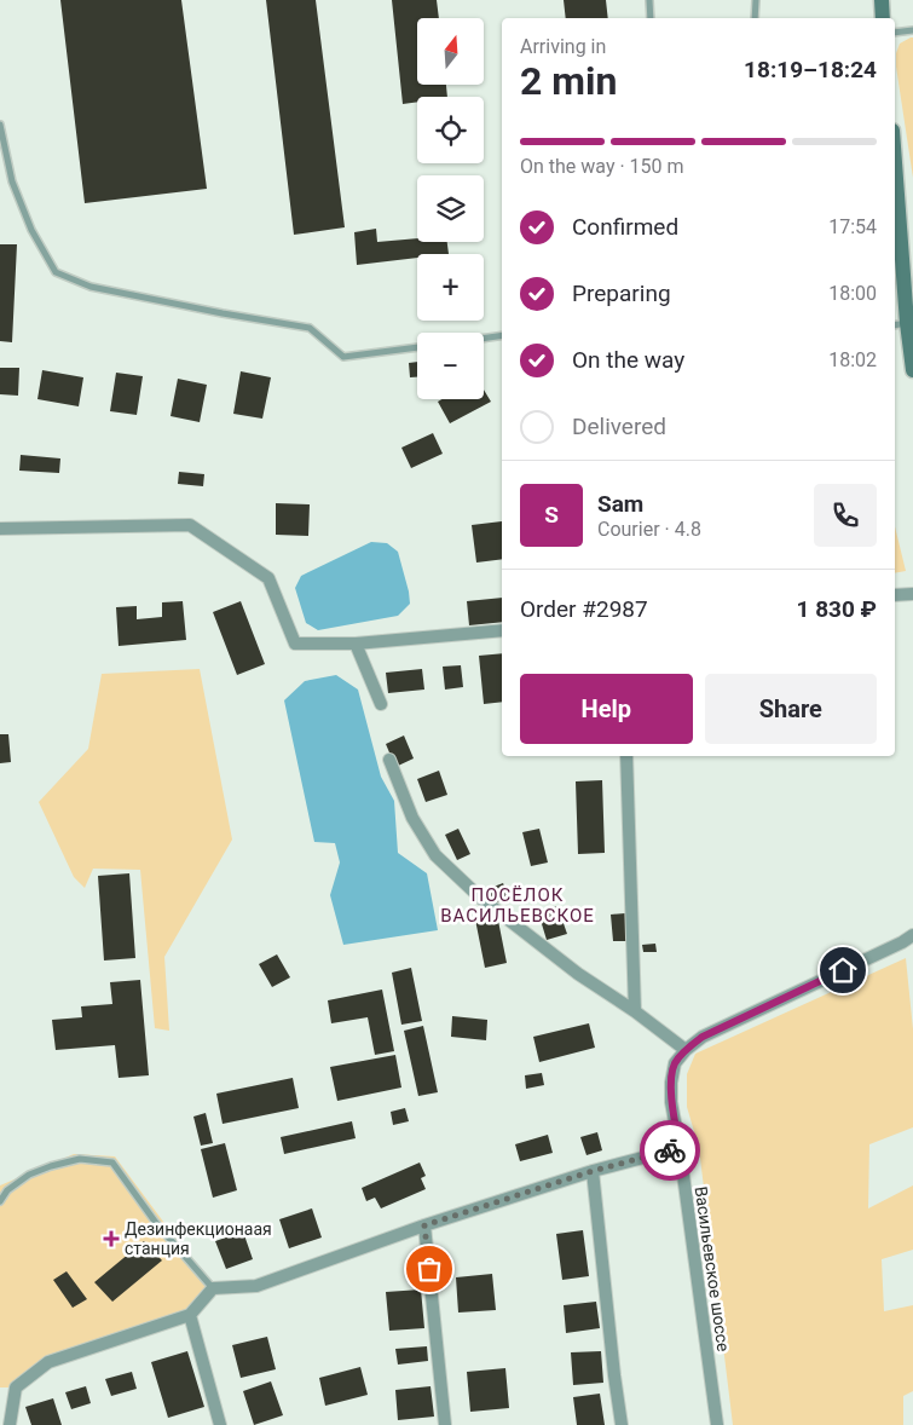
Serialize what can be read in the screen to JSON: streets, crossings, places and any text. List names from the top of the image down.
{
  "streets": {
    "street": ["Васильевское шоссе"]
  },
  "districts": ["ПОСЁЛОК ВАСИЛЬЕВСКОЕ"],
  "places": {
    "health": ["Дезинфекционаая станция"]
  },
  "north": "top",
  "page": {
    "map_buttons": ["+", "−"],
    "heading": ["2 min", "Arriving in", "18:19–18:24"],
    "panel": [
      "Sam",
      "Courier · 4.8",
      "Order #2987",
      "1 830 ₽"
    ],
    "bar": "On the way · 150 m",
    "list": [
      ["Confirmed", "17:54"],
      ["Preparing", "18:00"],
      ["On the way", "18:02"],
      "Delivered"
    ],
    "round": "S",
    "buttons": ["Help", "Share"]
  }
}
